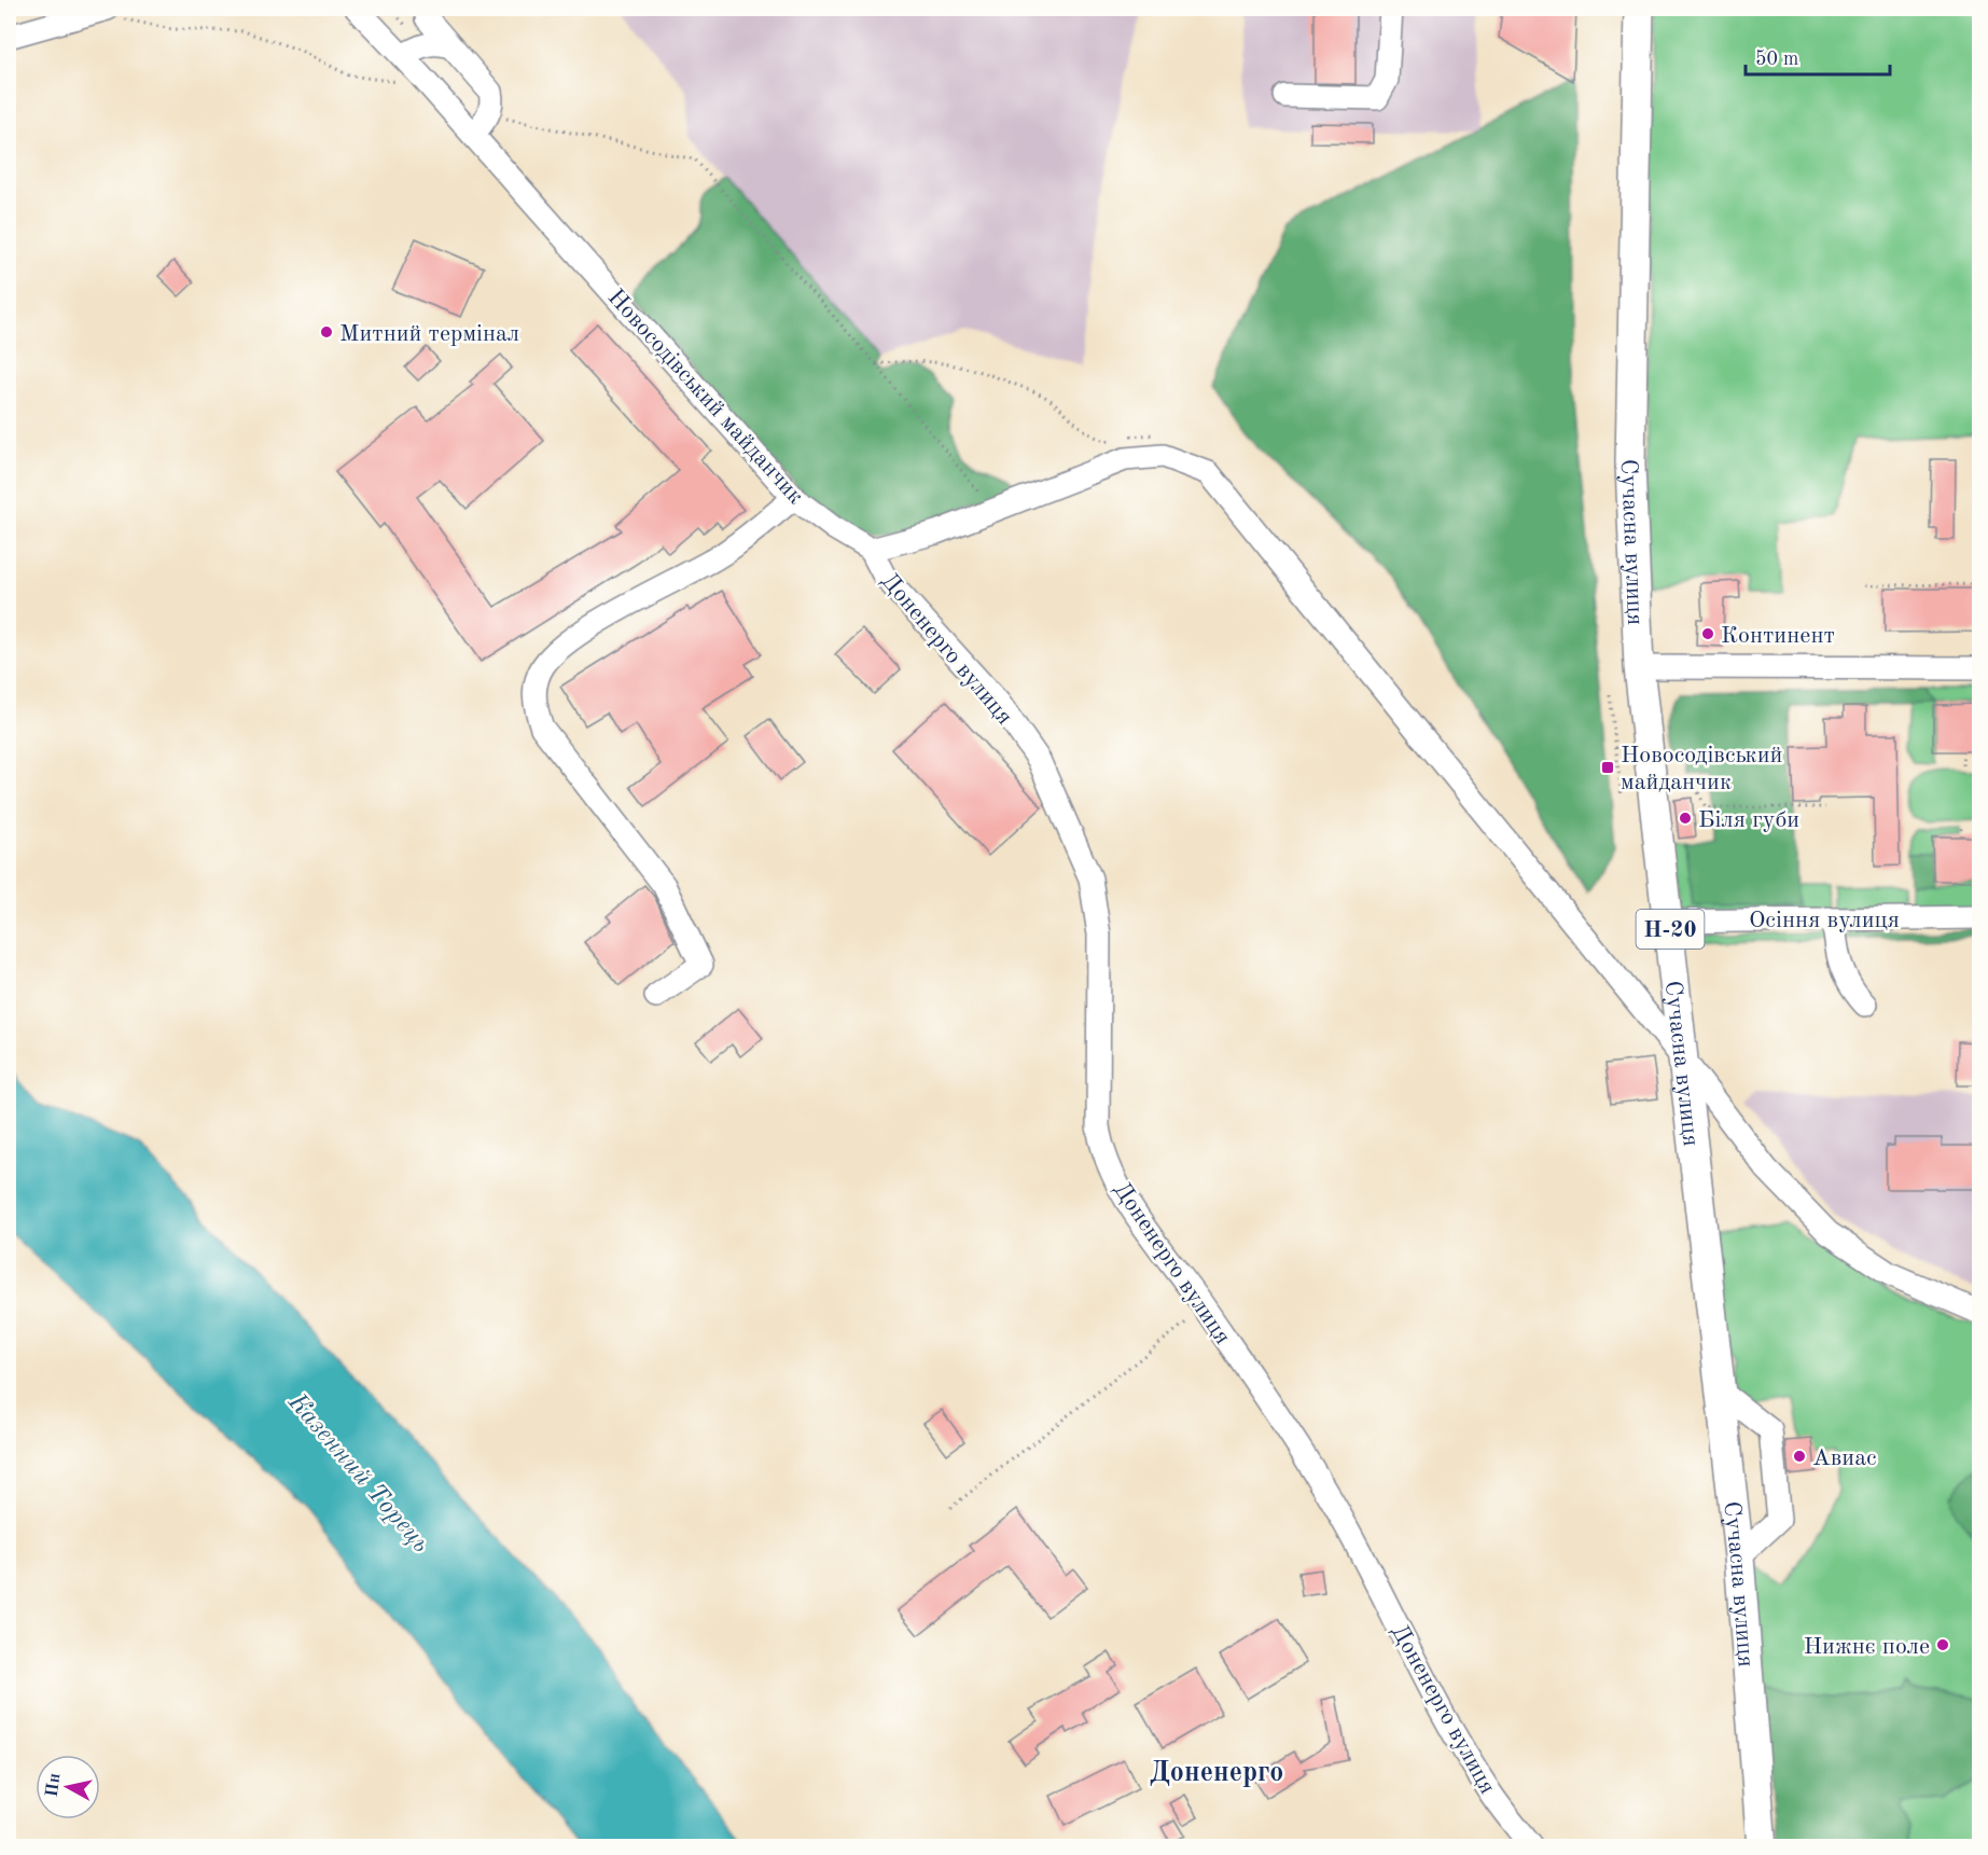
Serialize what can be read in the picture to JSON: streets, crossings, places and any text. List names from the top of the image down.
{
  "streets": {
    "main road": ["Сучасна вулиця", "Н-20"],
    "street": ["Новосодівський майданчик", "Доненерго вулиця", "Осіння вулиця"]
  },
  "crossings": [
    ["Новосодівський майданчик", "Доненерго вулиця"],
    ["Сучасна вулиця", "Осіння вулиця"]
  ],
  "districts": ["Доненерго"],
  "water": ["Казенний Торець"],
  "places": {
    "other": [
      "Митний термінал",
      "Континент",
      "Біля губи",
      "Авиас",
      "Нижнє поле"
    ],
    "transit": ["Новосодівський майданчик"]
  },
  "scale_bar": "50 m",
  "north": "left"
}
